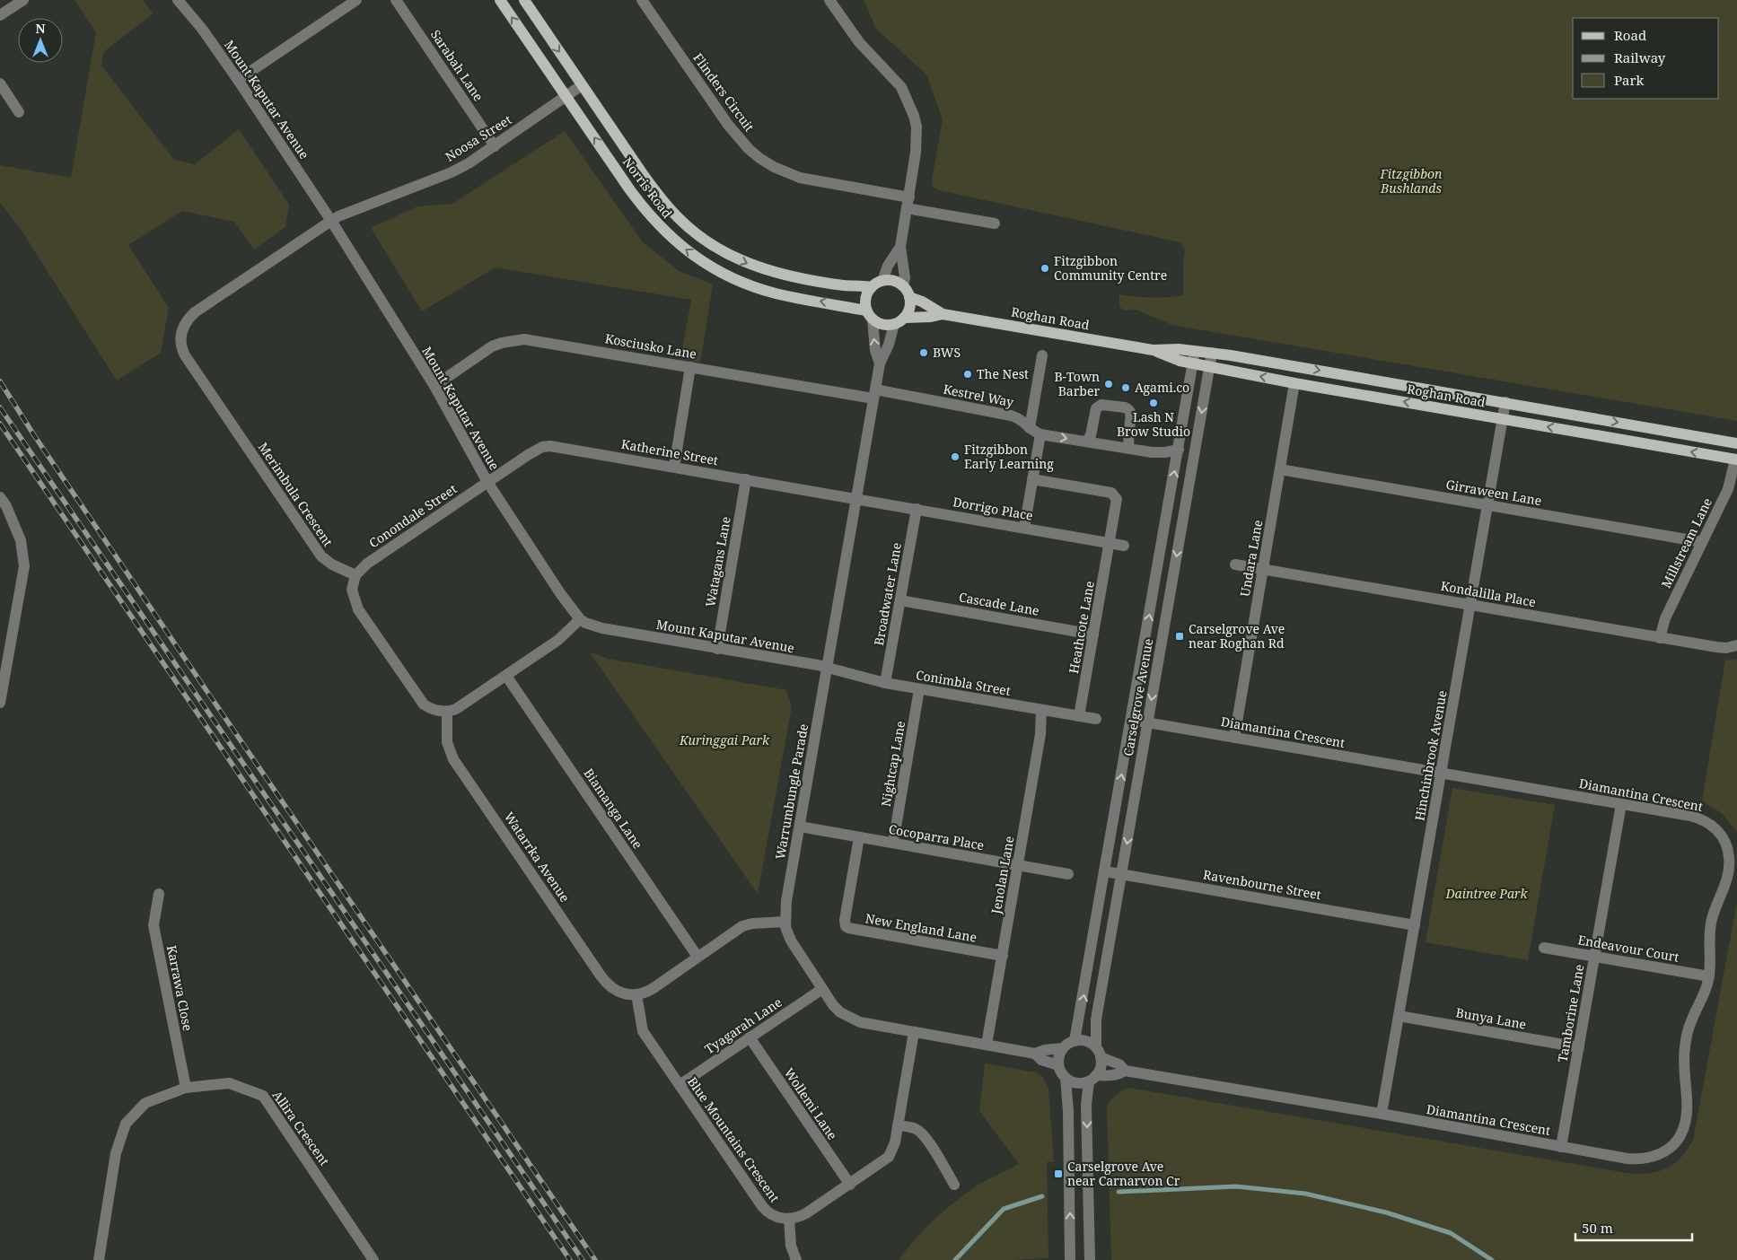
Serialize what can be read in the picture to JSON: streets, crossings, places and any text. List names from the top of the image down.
{
  "streets": {
    "main road": ["Norris Road", "Roghan Road"],
    "street": [
      "Sarabah Lane",
      "Flinders Circuit",
      "Mount Kaputar Avenue",
      "Noosa Street",
      "Kosciusko Lane",
      "Kestrel Way",
      "Katherine Street",
      "Girraween Lane",
      "Merimbula Crescent",
      "Dorrigo Place",
      "Conondale Street",
      "Millstream Lane",
      "Undara Lane",
      "Watagans Lane",
      "Broadwater Lane",
      "Kondalilla Place",
      "Cascade Lane",
      "Heathcote Lane",
      "Conimbla Street",
      "Carselgrove Avenue",
      "Diamantina Crescent",
      "Hinchinbrook Avenue",
      "Nightcap Lane",
      "Warrumbungle Parade",
      "Biamanga Lane",
      "Cocoparra Place",
      "Watarrka Avenue",
      "Jenolan Lane",
      "Ravenbourne Street",
      "New England Lane",
      "Endeavour Court",
      "Karrawa Close",
      "Tamborine Lane",
      "Bunya Lane",
      "Tyagarah Lane",
      "Wollemi Lane",
      "Allira Crescent",
      "Blue Mountains Crescent"
    ]
  },
  "crossings": [
    ["Sarabah Lane", "Noosa Street"],
    ["Mount Kaputar Avenue", "Noosa Street"],
    ["Mount Kaputar Avenue", "Kosciusko Lane"],
    ["Mount Kaputar Avenue", "Katherine Street"],
    ["Mount Kaputar Avenue", "Merimbula Crescent"],
    ["Mount Kaputar Avenue", "Conondale Street"],
    ["Mount Kaputar Avenue", "Watagans Lane"],
    ["Mount Kaputar Avenue", "Conimbla Street"],
    ["Mount Kaputar Avenue", "Warrumbungle Parade"],
    ["Noosa Street", "Norris Road"],
    ["Noosa Street", "Merimbula Crescent"],
    ["Norris Road", "Roghan Road"],
    ["Norris Road", "Warrumbungle Parade"],
    ["Roghan Road", "Millstream Lane"],
    ["Roghan Road", "Undara Lane"],
    ["Roghan Road", "Carselgrove Avenue"],
    ["Roghan Road", "Hinchinbrook Avenue"],
    ["Roghan Road", "Warrumbungle Parade"],
    ["Kosciusko Lane", "Kestrel Way"],
    ["Kosciusko Lane", "Warrumbungle Parade"],
    ["Kestrel Way", "Carselgrove Avenue"],
    ["Kestrel Way", "Warrumbungle Parade"],
    ["Katherine Street", "Dorrigo Place"],
    ["Katherine Street", "Conondale Street"],
    ["Katherine Street", "Watagans Lane"],
    ["Katherine Street", "Warrumbungle Parade"],
    ["Girraween Lane", "Millstream Lane"],
    ["Girraween Lane", "Undara Lane"],
    ["Girraween Lane", "Hinchinbrook Avenue"],
    ["Merimbula Crescent", "Conondale Street"],
    ["Dorrigo Place", "Broadwater Lane"],
    ["Dorrigo Place", "Heathcote Lane"],
    ["Dorrigo Place", "Warrumbungle Parade"],
    ["Millstream Lane", "Kondalilla Place"],
    ["Undara Lane", "Kondalilla Place"],
    ["Undara Lane", "Diamantina Crescent"],
    ["Broadwater Lane", "Cascade Lane"],
    ["Broadwater Lane", "Conimbla Street"],
    ["Kondalilla Place", "Hinchinbrook Avenue"],
    ["Cascade Lane", "Heathcote Lane"],
    ["Heathcote Lane", "Conimbla Street"],
    ["Conimbla Street", "Nightcap Lane"],
    ["Conimbla Street", "Warrumbungle Parade"],
    ["Conimbla Street", "Jenolan Lane"],
    ["Carselgrove Avenue", "Diamantina Crescent"],
    ["Carselgrove Avenue", "Warrumbungle Parade"],
    ["Carselgrove Avenue", "Ravenbourne Street"],
    ["Diamantina Crescent", "Hinchinbrook Avenue"],
    ["Diamantina Crescent", "Warrumbungle Parade"],
    ["Diamantina Crescent", "Endeavour Court"],
    ["Diamantina Crescent", "Tamborine Lane"],
    ["Hinchinbrook Avenue", "Ravenbourne Street"],
    ["Hinchinbrook Avenue", "Bunya Lane"],
    ["Nightcap Lane", "Cocoparra Place"],
    ["Warrumbungle Parade", "Cocoparra Place"],
    ["Warrumbungle Parade", "Jenolan Lane"],
    ["Warrumbungle Parade", "Tyagarah Lane"],
    ["Cocoparra Place", "Jenolan Lane"],
    ["Cocoparra Place", "New England Lane"],
    ["Watarrka Avenue", "Blue Mountains Crescent"],
    ["Jenolan Lane", "New England Lane"],
    ["Endeavour Court", "Tamborine Lane"],
    ["Karrawa Close", "Allira Crescent"],
    ["Tamborine Lane", "Bunya Lane"],
    ["Tyagarah Lane", "Wollemi Lane"],
    ["Tyagarah Lane", "Blue Mountains Crescent"]
  ],
  "parks": ["Fitzgibbon Bushlands", "Kuringgai Park", "Daintree Park"],
  "places": {
    "other": [
      "Fitzgibbon Community Centre",
      "BWS",
      "The Nest",
      "B-Town Barber",
      "Agami.co",
      "Lash N Brow Studio",
      "Fitzgibbon Early Learning"
    ],
    "transit": ["Carselgrove Ave near Roghan Rd", "Carselgrove Ave near Carnarvon Cr"]
  },
  "legend": ["Road", "Railway", "Park"],
  "scale_bar": "50 m",
  "north": "top"
}
